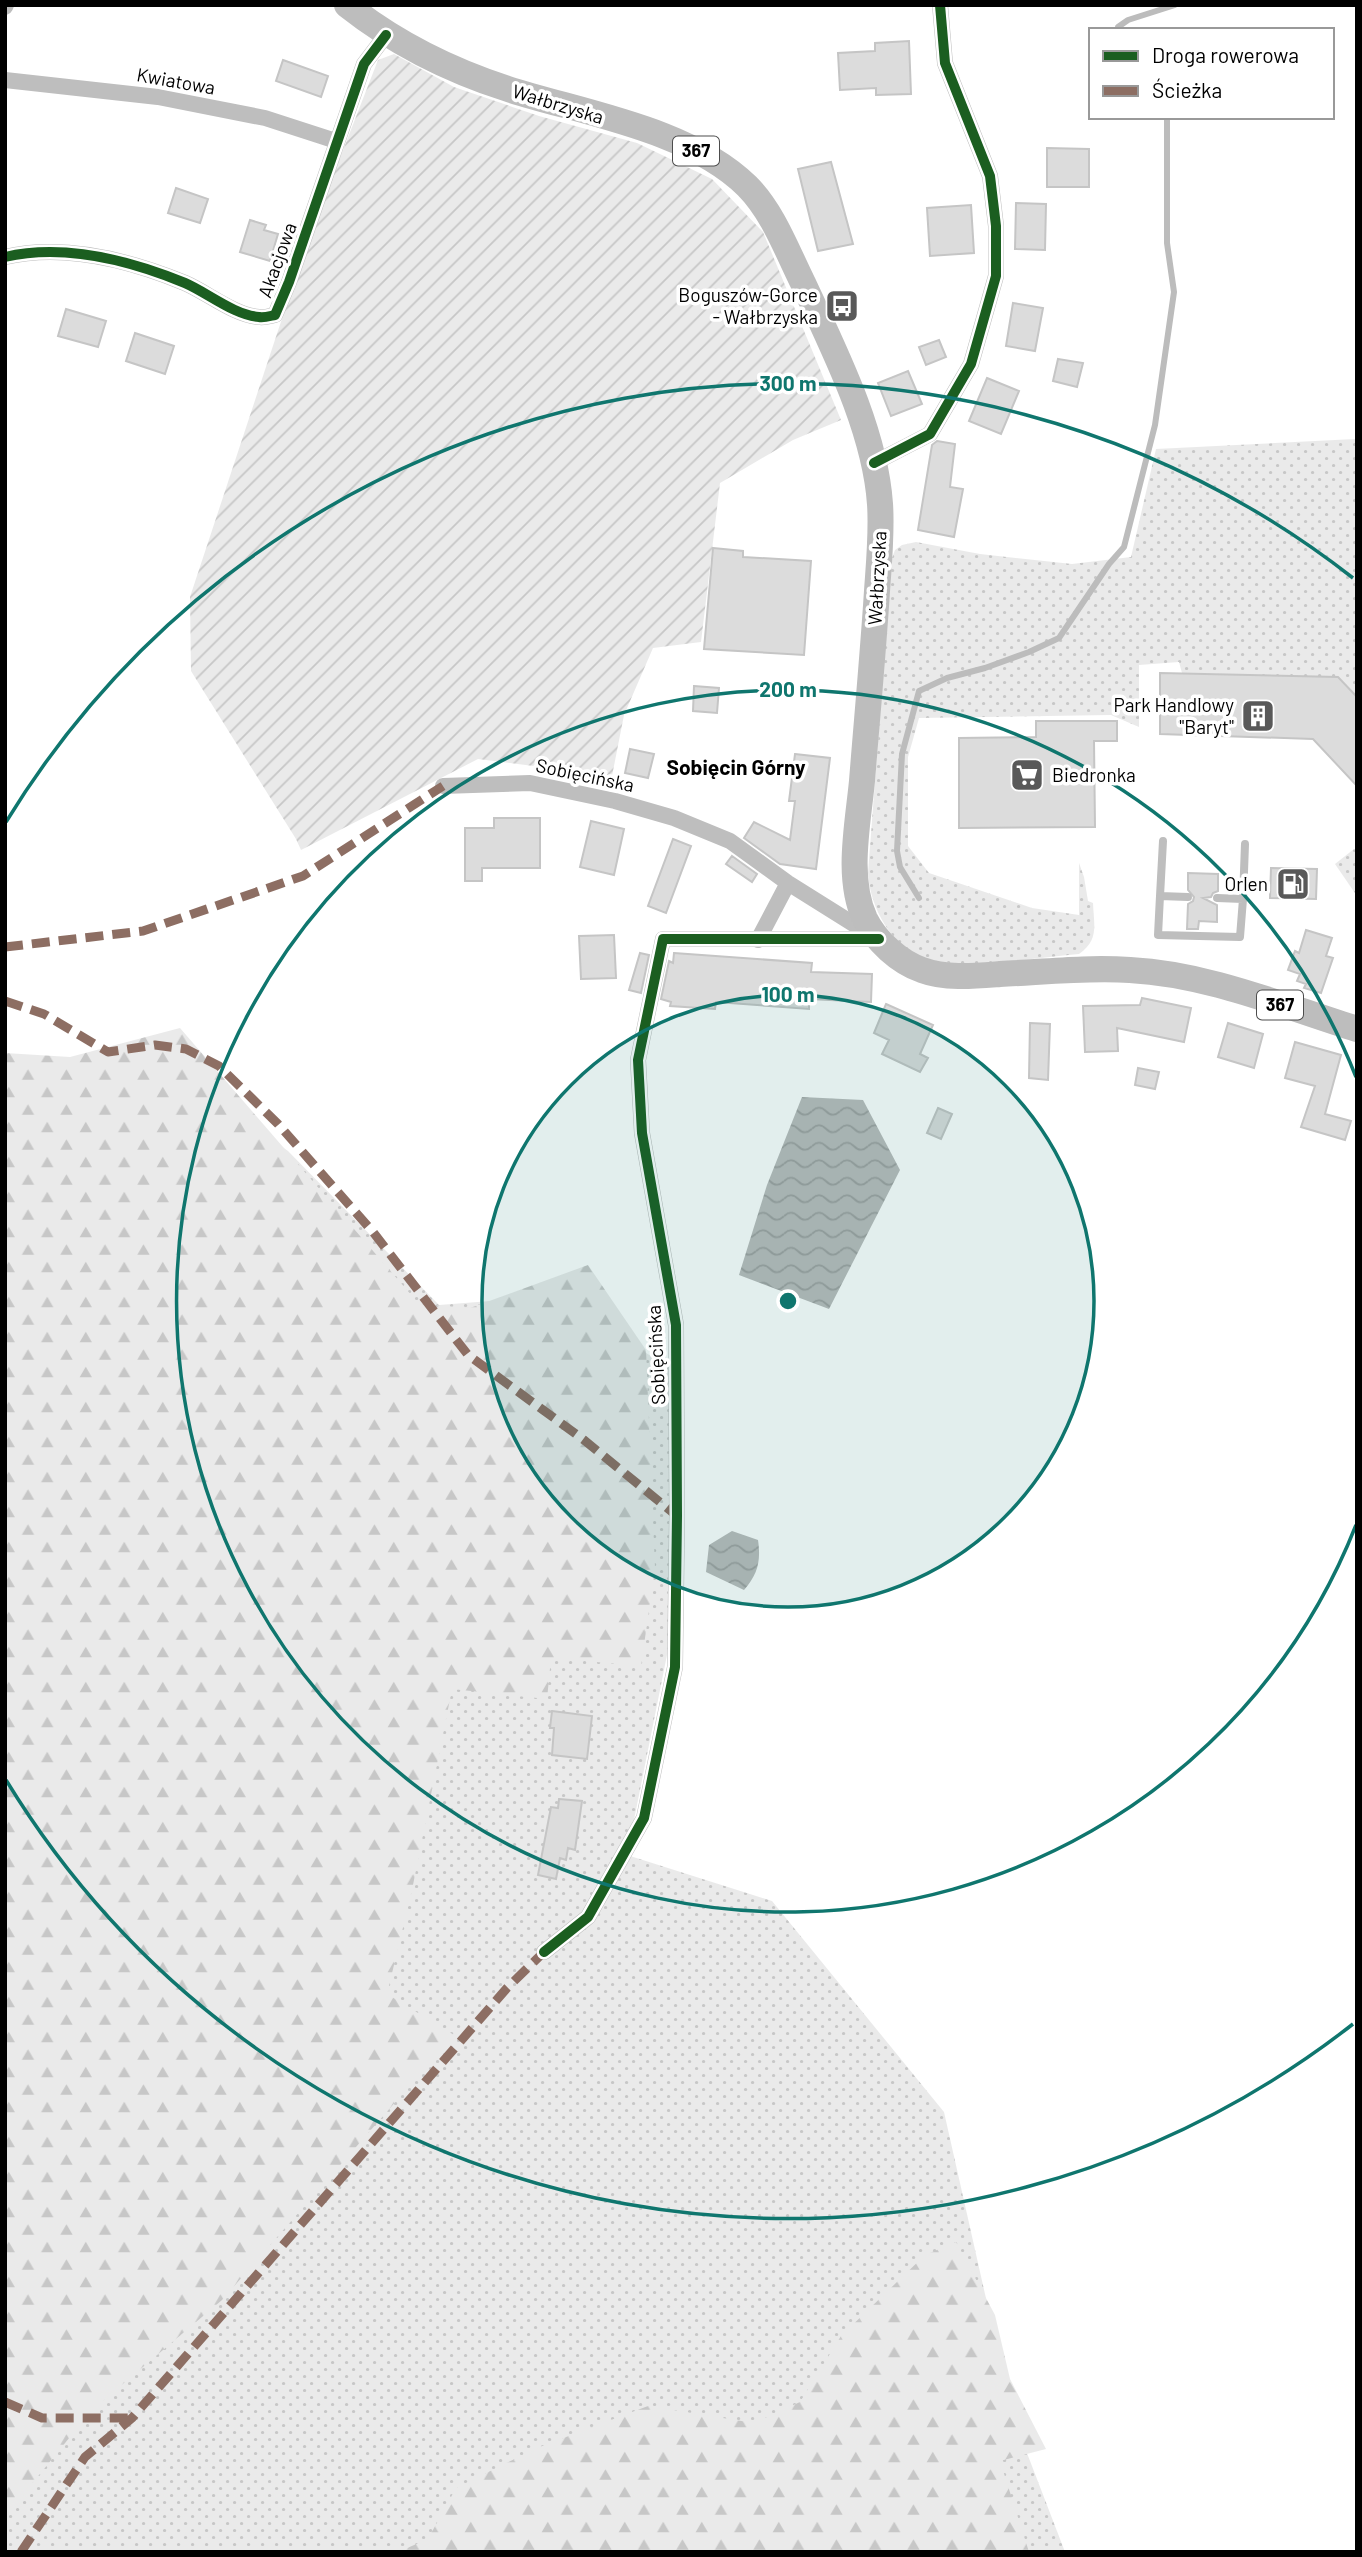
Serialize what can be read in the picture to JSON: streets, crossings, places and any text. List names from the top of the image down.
{
  "streets": {
    "main road": ["Wałbrzyska", "367"],
    "street": ["Kwiatowa", "Akacjowa", "Sobięcińska"]
  },
  "crossings": [
    ["Kwiatowa", "Akacjowa"],
    ["Wałbrzyska", "Akacjowa"],
    ["Wałbrzyska", "Sobięcińska"]
  ],
  "districts": ["Sobięcin Górny"],
  "places": {
    "bus stop": ["Boguszów-Gorce - Wałbrzyska"],
    "building": ["Park Handlowy \"Baryt\""],
    "supermarket": ["Biedronka"],
    "fuel station": ["Orlen"]
  },
  "legend": ["Droga rowerowa", "Ścieżka"],
  "rings": ["300 m", "200 m", "100 m"]
}
